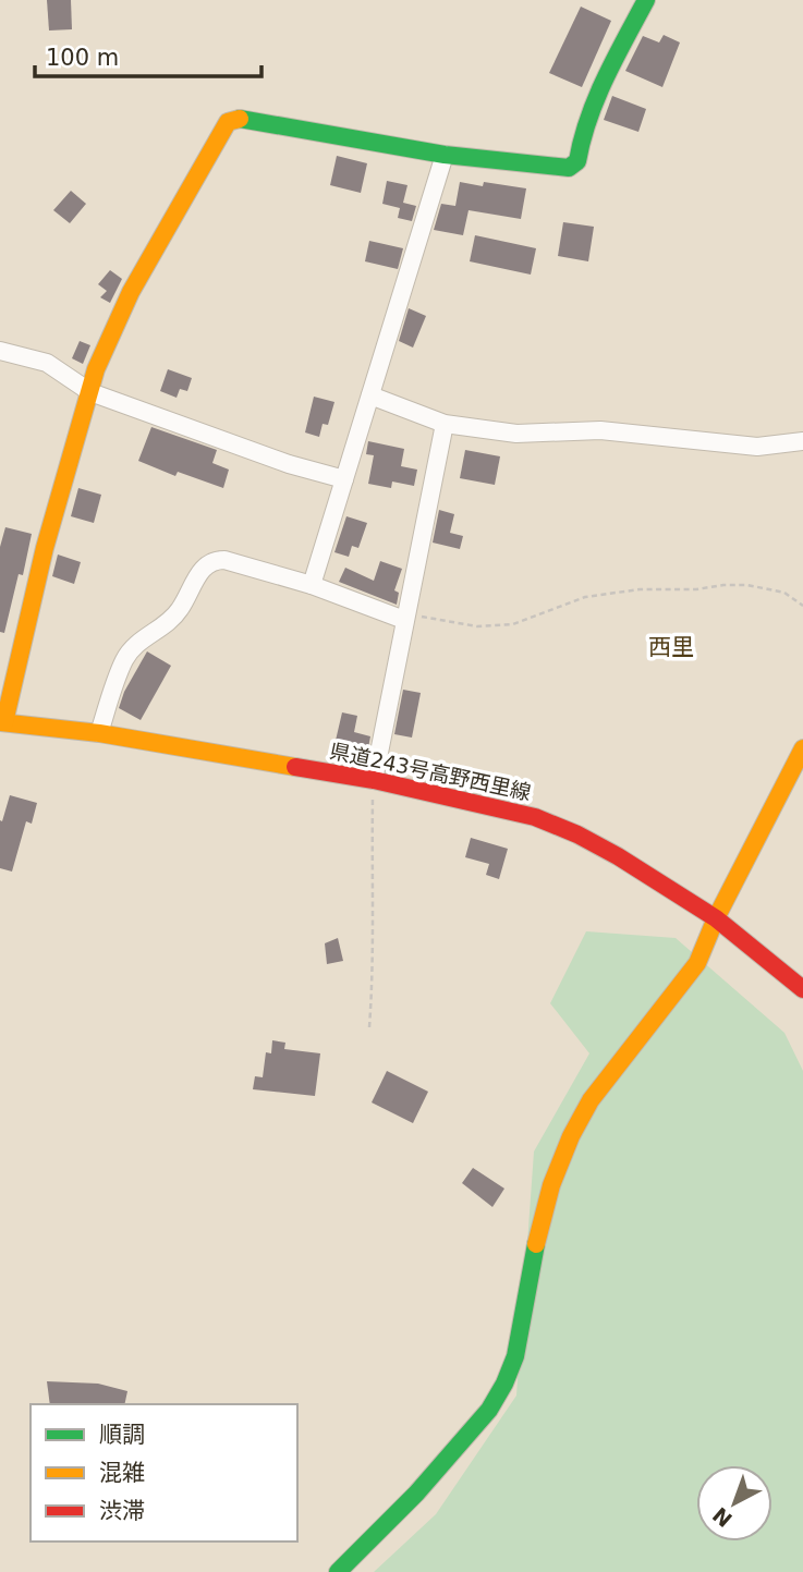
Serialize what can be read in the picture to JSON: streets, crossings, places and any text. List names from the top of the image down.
{
  "streets": {
    "street": ["県道243号高野西里線"]
  },
  "districts": ["西里"],
  "legend": ["順調", "混雑", "渋滞"],
  "scale_bar": "100 m",
  "north": "bottom left"
}
